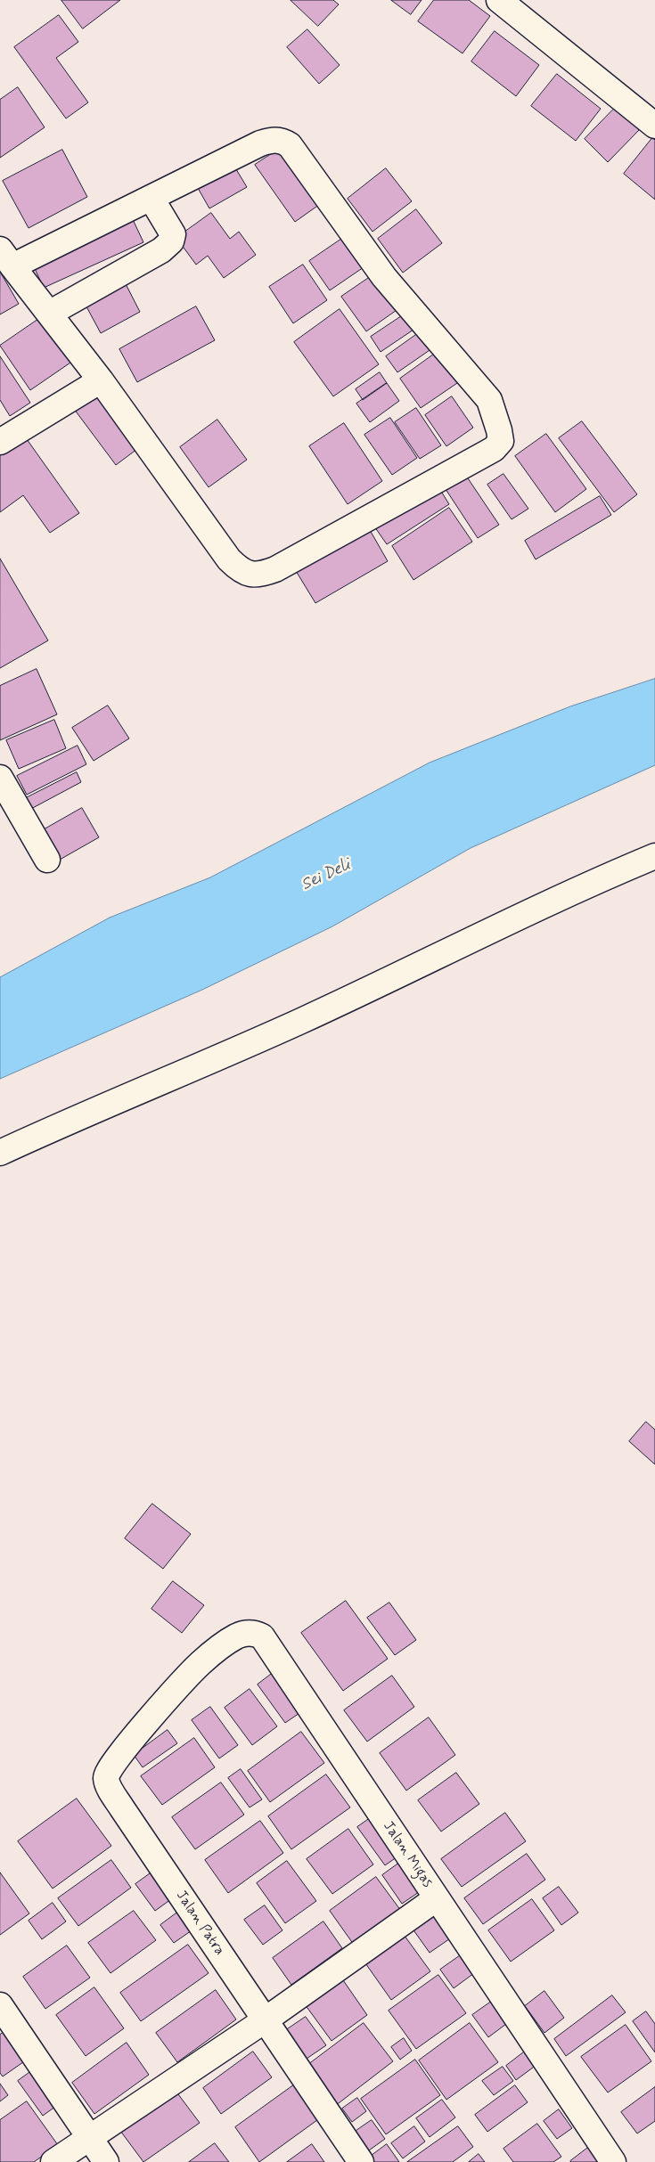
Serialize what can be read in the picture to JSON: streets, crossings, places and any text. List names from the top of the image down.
{
  "streets": {
    "street": ["Jalan Migas", "Jalan Patra"]
  },
  "crossings": [
    ["Jalan Migas", "Jalan Patra"]
  ],
  "water": ["Sei Deli"]
}
